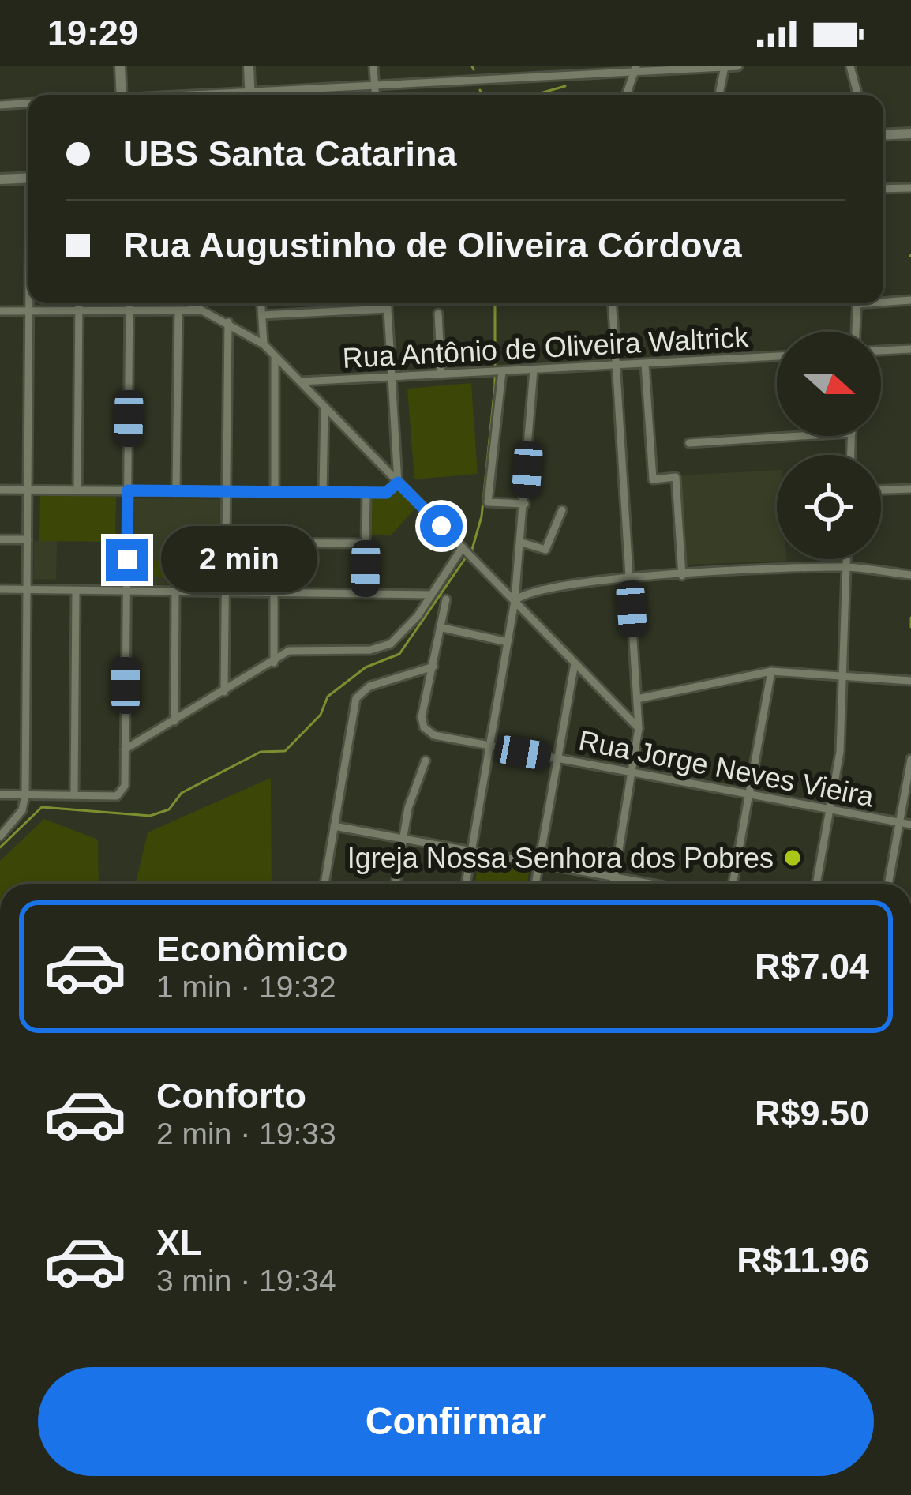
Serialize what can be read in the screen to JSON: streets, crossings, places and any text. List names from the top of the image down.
{
  "streets": {
    "street": ["Rua Antônio de Oliveira Waltrick", "Rua Jorge Neves Vieira"]
  },
  "places": ["Igreja Nossa Senhora dos Pobres"],
  "north": "right",
  "page": {
    "status": "19:29",
    "banner": ["UBS Santa Catarina", "Rua Augustinho de Oliveira Córdova"],
    "bubble": "2 min",
    "list": [
      {
        "name": "Econômico",
        "note": "1 min · 19:32",
        "value": "R$7.04"
      },
      {
        "name": "Conforto",
        "note": "2 min · 19:33",
        "value": "R$9.50"
      },
      {
        "name": "XL",
        "note": "3 min · 19:34",
        "value": "R$11.96"
      }
    ],
    "buttons": "Confirmar"
  }
}
